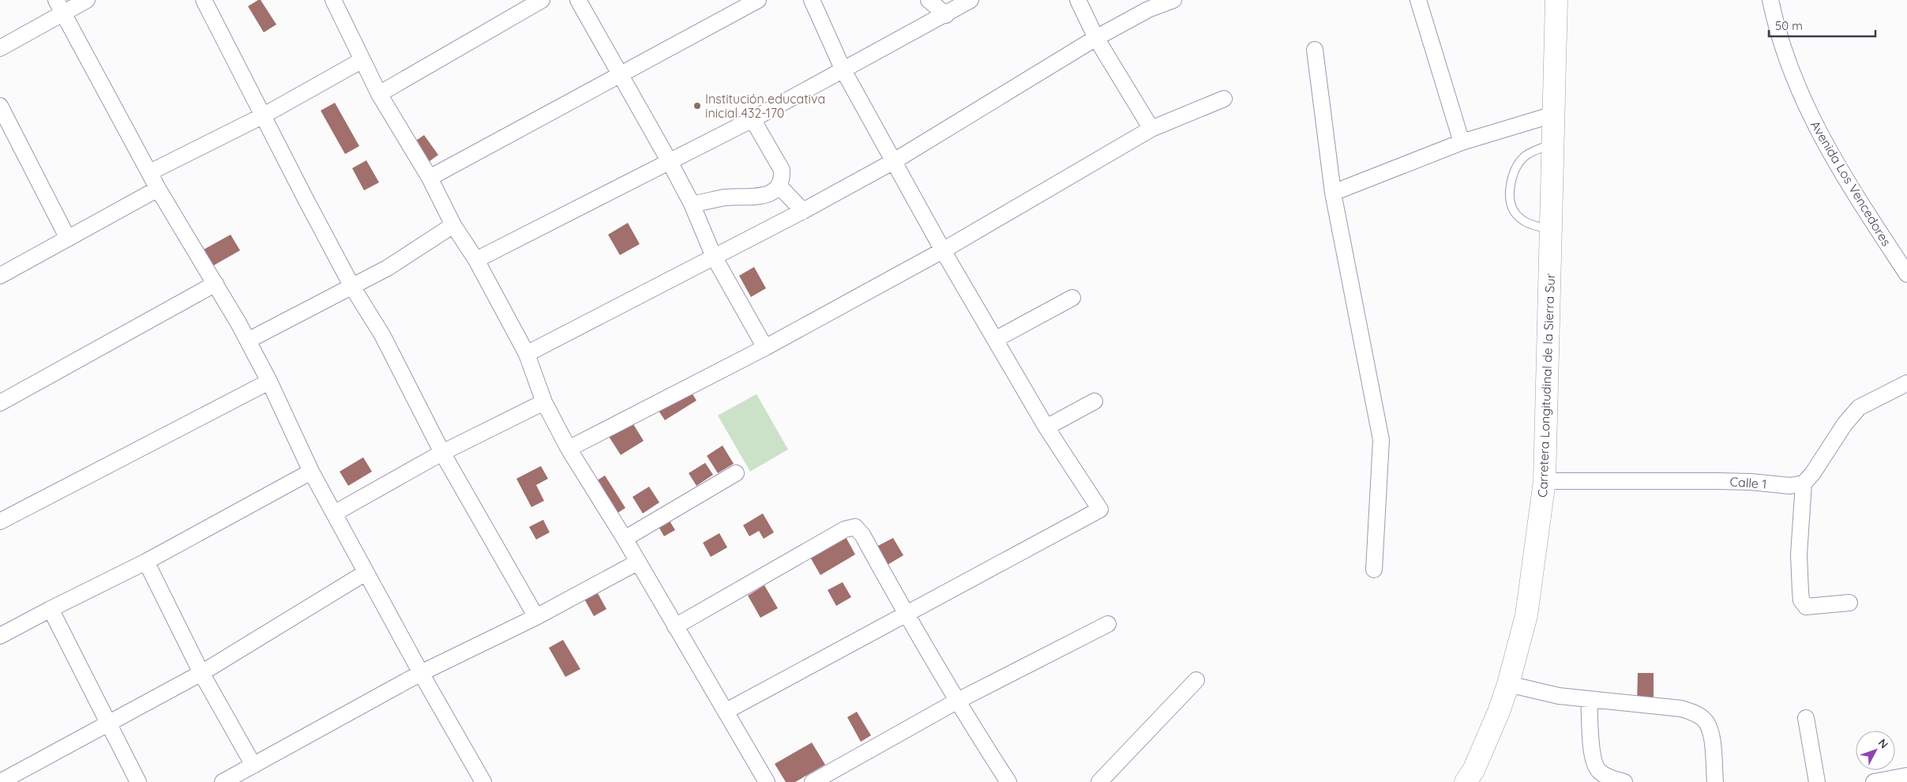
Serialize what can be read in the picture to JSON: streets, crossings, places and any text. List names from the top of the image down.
{
  "streets": {
    "highway": ["Carretera Longitudinal de la Sierra Sur"],
    "street": ["Avenida Los Vencedores", "Calle 1"]
  },
  "crossings": [
    ["Carretera Longitudinal de la Sierra Sur", "Calle 1"]
  ],
  "places": ["Institución educativa inicial 432-170"],
  "scale_bar": "50 m",
  "north": "top right"
}
